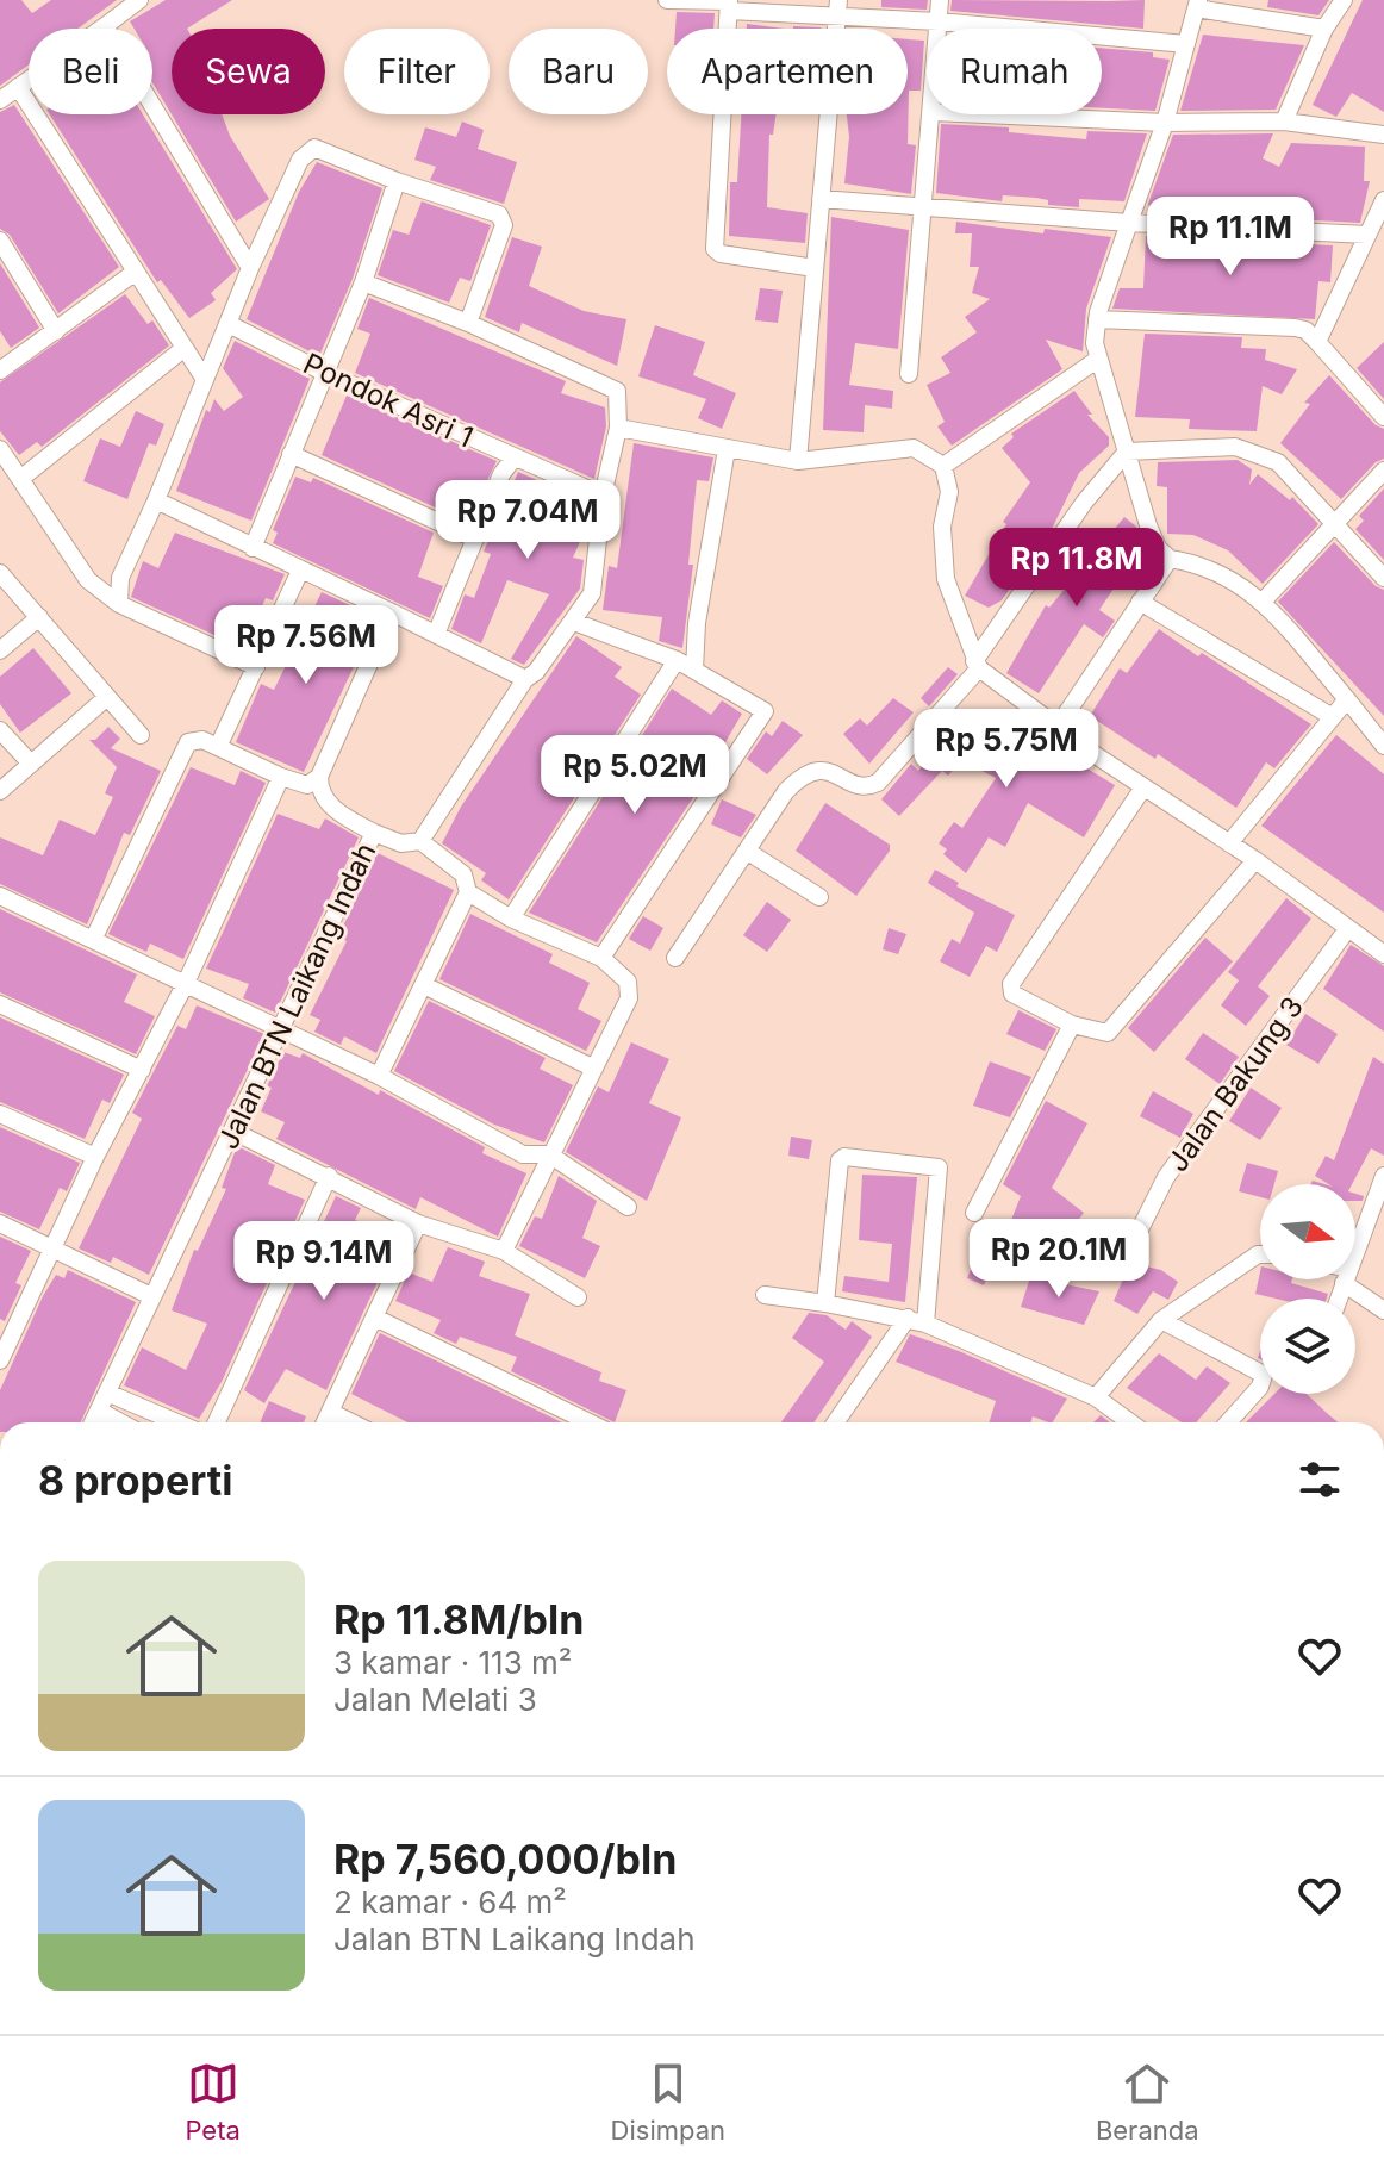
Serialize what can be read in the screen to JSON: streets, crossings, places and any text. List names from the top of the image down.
{
  "streets": {
    "street": ["Pondok Asri 1", "Jalan BTN Laikang Indah", "Jalan Bakung 3"]
  },
  "north": "right",
  "page": {
    "chip": [
      "Beli",
      "Sewa",
      "Filter",
      "Baru",
      "Apartemen",
      "Rumah"
    ],
    "price": [
      "Rp 11.1M",
      "Rp 7.04M",
      "Rp 11.8M",
      "Rp 7.56M",
      "Rp 5.75M",
      "Rp 5.02M",
      "Rp 20.1M",
      "Rp 9.14M"
    ],
    "heading": "8 properti",
    "list": [
      {
        "name": "Rp 11.8M/bln",
        "note": "3 kamar · 113 m² · Jalan Melati 3"
      },
      {
        "name": "Rp 7,560,000/bln",
        "note": "2 kamar · 64 m² · Jalan BTN Laikang Indah"
      }
    ],
    "tabs": ["Peta", "Disimpan", "Beranda"]
  }
}
